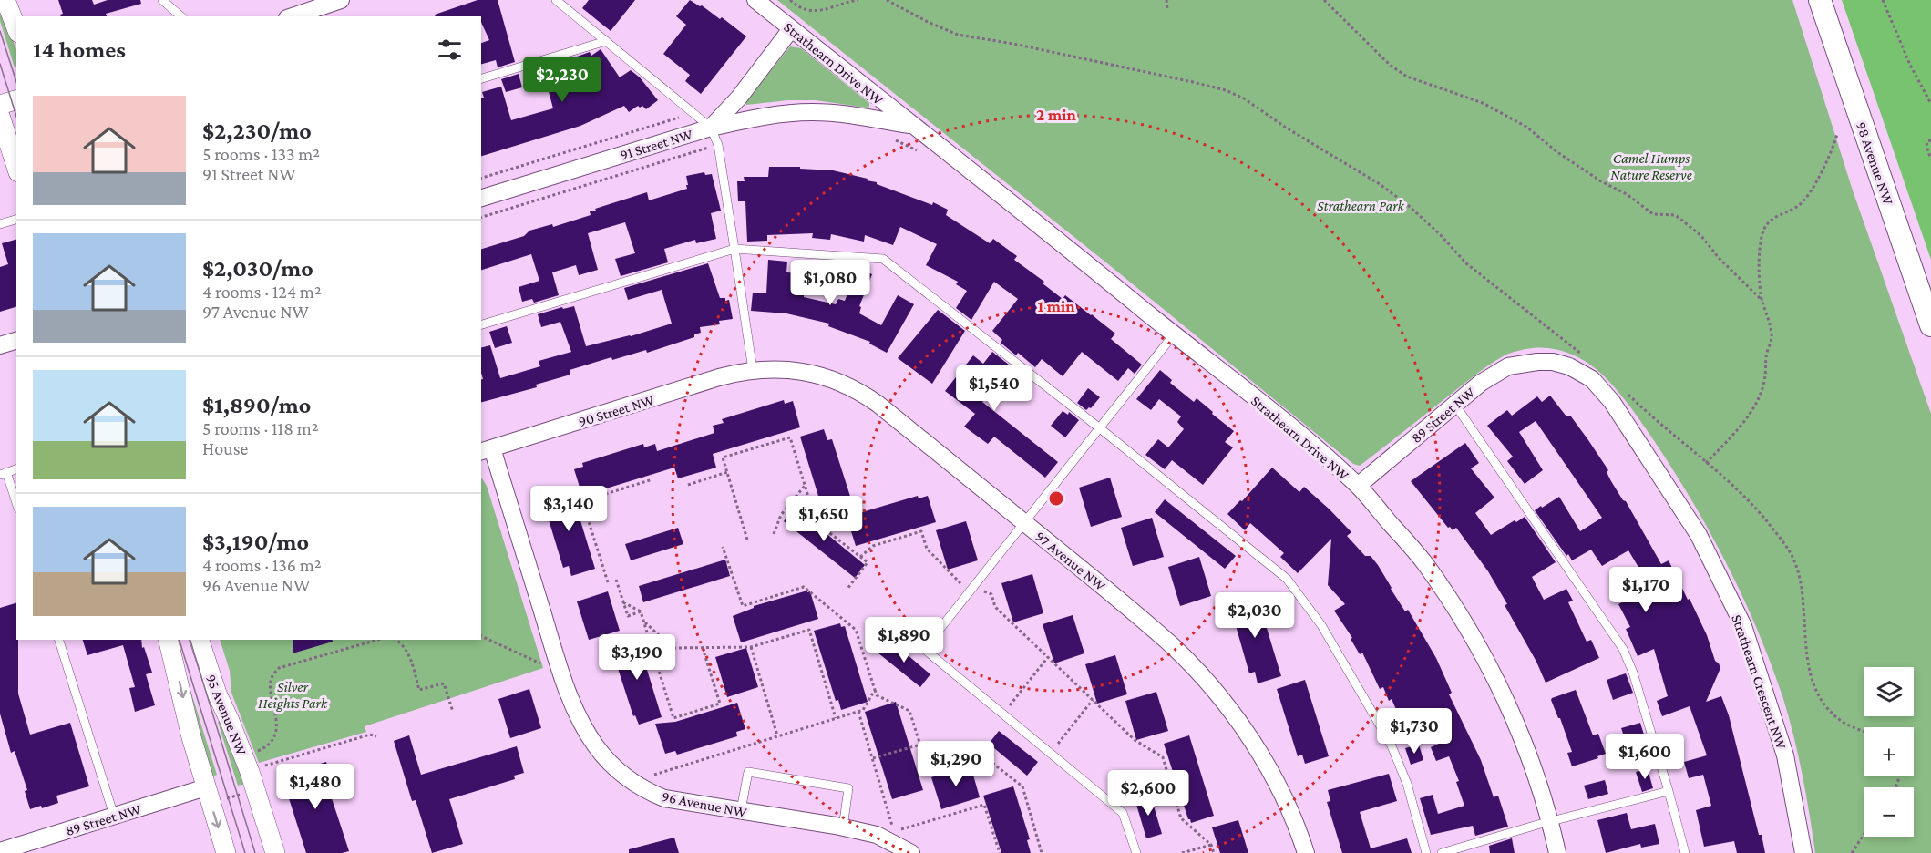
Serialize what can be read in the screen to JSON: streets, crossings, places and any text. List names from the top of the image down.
{
  "streets": {
    "main road": ["98 Avenue NW"],
    "street": [
      "Strathearn Drive NW",
      "91 Street NW",
      "90 Street NW",
      "89 Street NW",
      "97 Avenue NW",
      "Strathearn Crescent NW",
      "95 Avenue NW",
      "96 Avenue NW"
    ]
  },
  "crossings": [
    ["Strathearn Drive NW", "91 Street NW"],
    ["Strathearn Drive NW", "89 Street NW"],
    ["90 Street NW", "97 Avenue NW"],
    ["90 Street NW", "96 Avenue NW"],
    ["89 Street NW", "Strathearn Crescent NW"]
  ],
  "parks": ["Camel Humps Nature Reserve", "Strathearn Park", "Silver Heights Park"],
  "page": {
    "heading": "14 homes",
    "price": [
      "$2,230",
      "$1,080",
      "$1,540",
      "$3,140",
      "$1,650",
      "$1,170",
      "$2,030",
      "$1,890",
      "$3,190",
      "$1,730",
      "$1,600",
      "$1,290",
      "$1,480",
      "$2,600"
    ],
    "list": [
      {
        "name": "$2,230/mo",
        "note": "5 rooms · 133 m² · 91 Street NW"
      },
      {
        "name": "$2,030/mo",
        "note": "4 rooms · 124 m² · 97 Avenue NW"
      },
      {
        "name": "$1,890/mo",
        "note": "5 rooms · 118 m² · House"
      },
      {
        "name": "$3,190/mo",
        "note": "4 rooms · 136 m² · 96 Avenue NW"
      }
    ],
    "map_buttons": ["+", "−"]
  },
  "rings": ["2 min", "1 min"]
}
